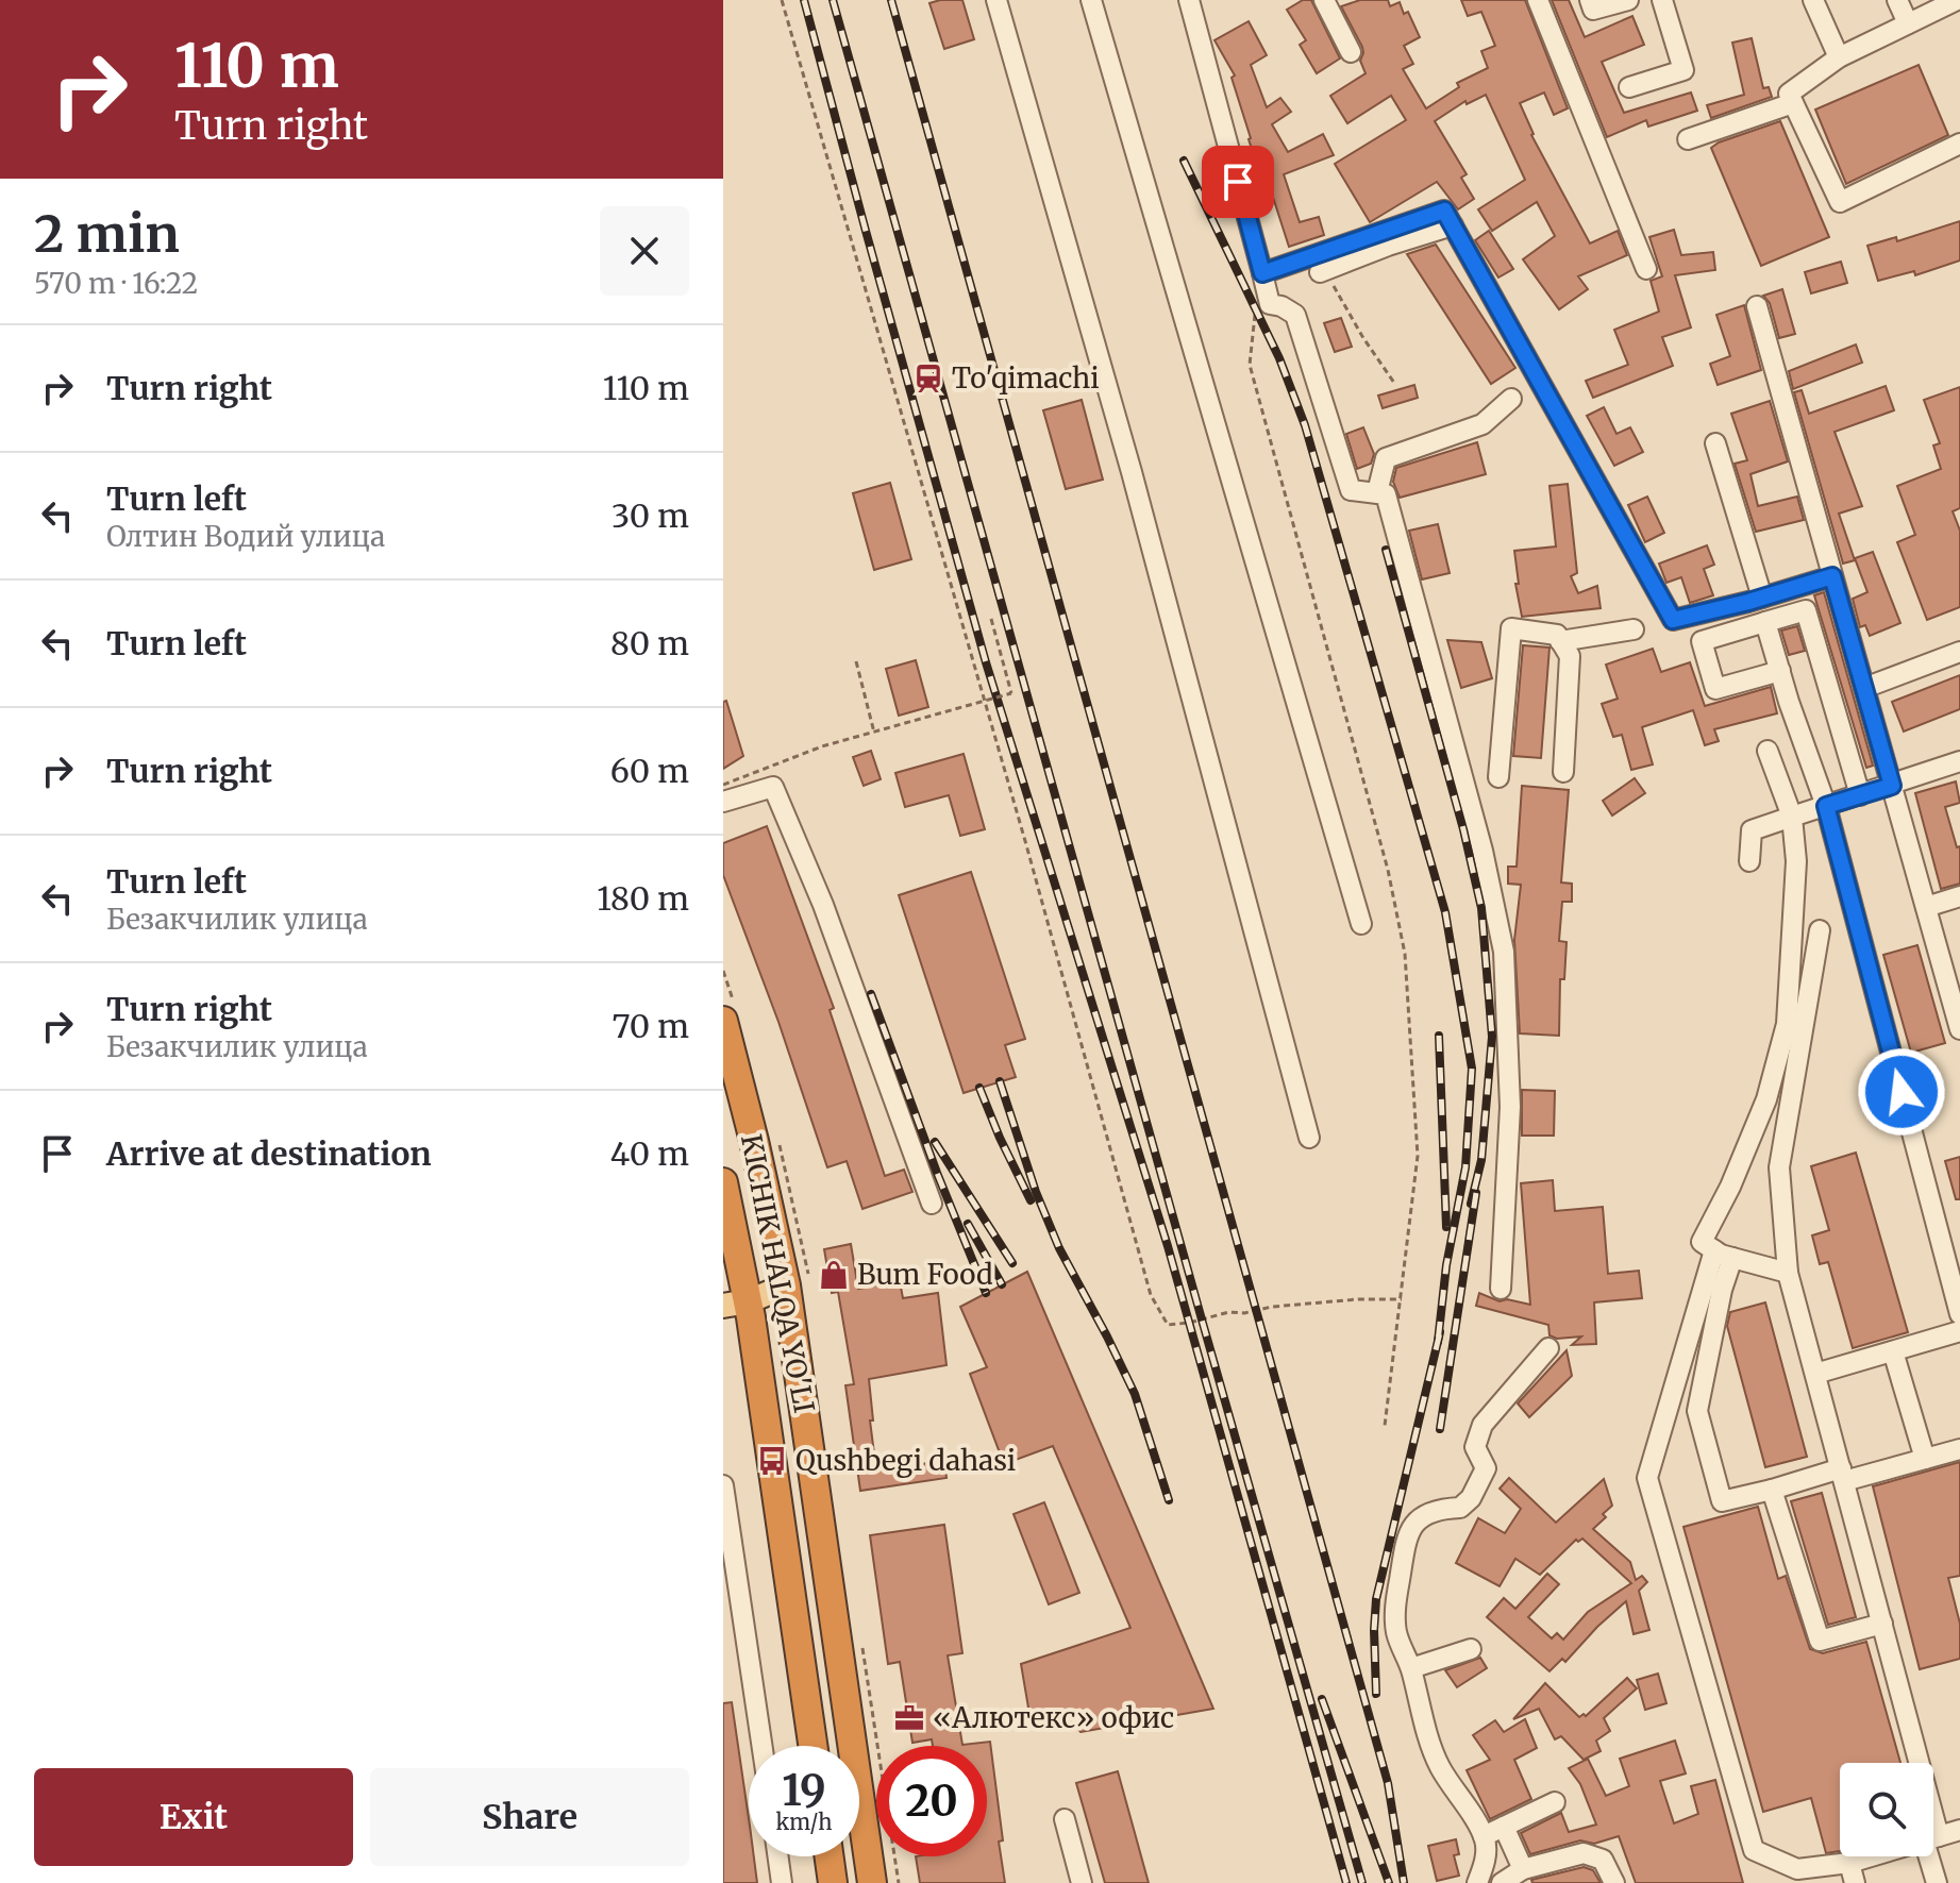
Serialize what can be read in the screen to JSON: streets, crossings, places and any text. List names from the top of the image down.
{
  "streets": {
    "highway": ["KICHIK HALQA YO'LI"]
  },
  "places": {
    "station": ["To'qimachi"],
    "shop": ["Bum Food"],
    "bus stop": ["Qushbegi dahasi"],
    "office": ["«Алютекс» офис"]
  },
  "page": {
    "turn": ["110 m", "Turn right"],
    "heading": ["2 min", "570 m · 16:22"],
    "list": [
      {
        "name": "Turn right",
        "value": "110 m"
      },
      {
        "name": "Turn left",
        "note": "Олтин Водий улица",
        "value": "30 m"
      },
      {
        "name": "Turn left",
        "value": "80 m"
      },
      {
        "name": "Turn right",
        "value": "60 m"
      },
      {
        "name": "Turn left",
        "note": "Безакчилик улица",
        "value": "180 m"
      },
      {
        "name": "Turn right",
        "note": "Безакчилик улица",
        "value": "70 m"
      },
      {
        "name": "Arrive at destination",
        "value": "40 m"
      }
    ],
    "speed": "19 km/h",
    "limit": "20",
    "buttons": ["Exit", "Share"]
  }
}
